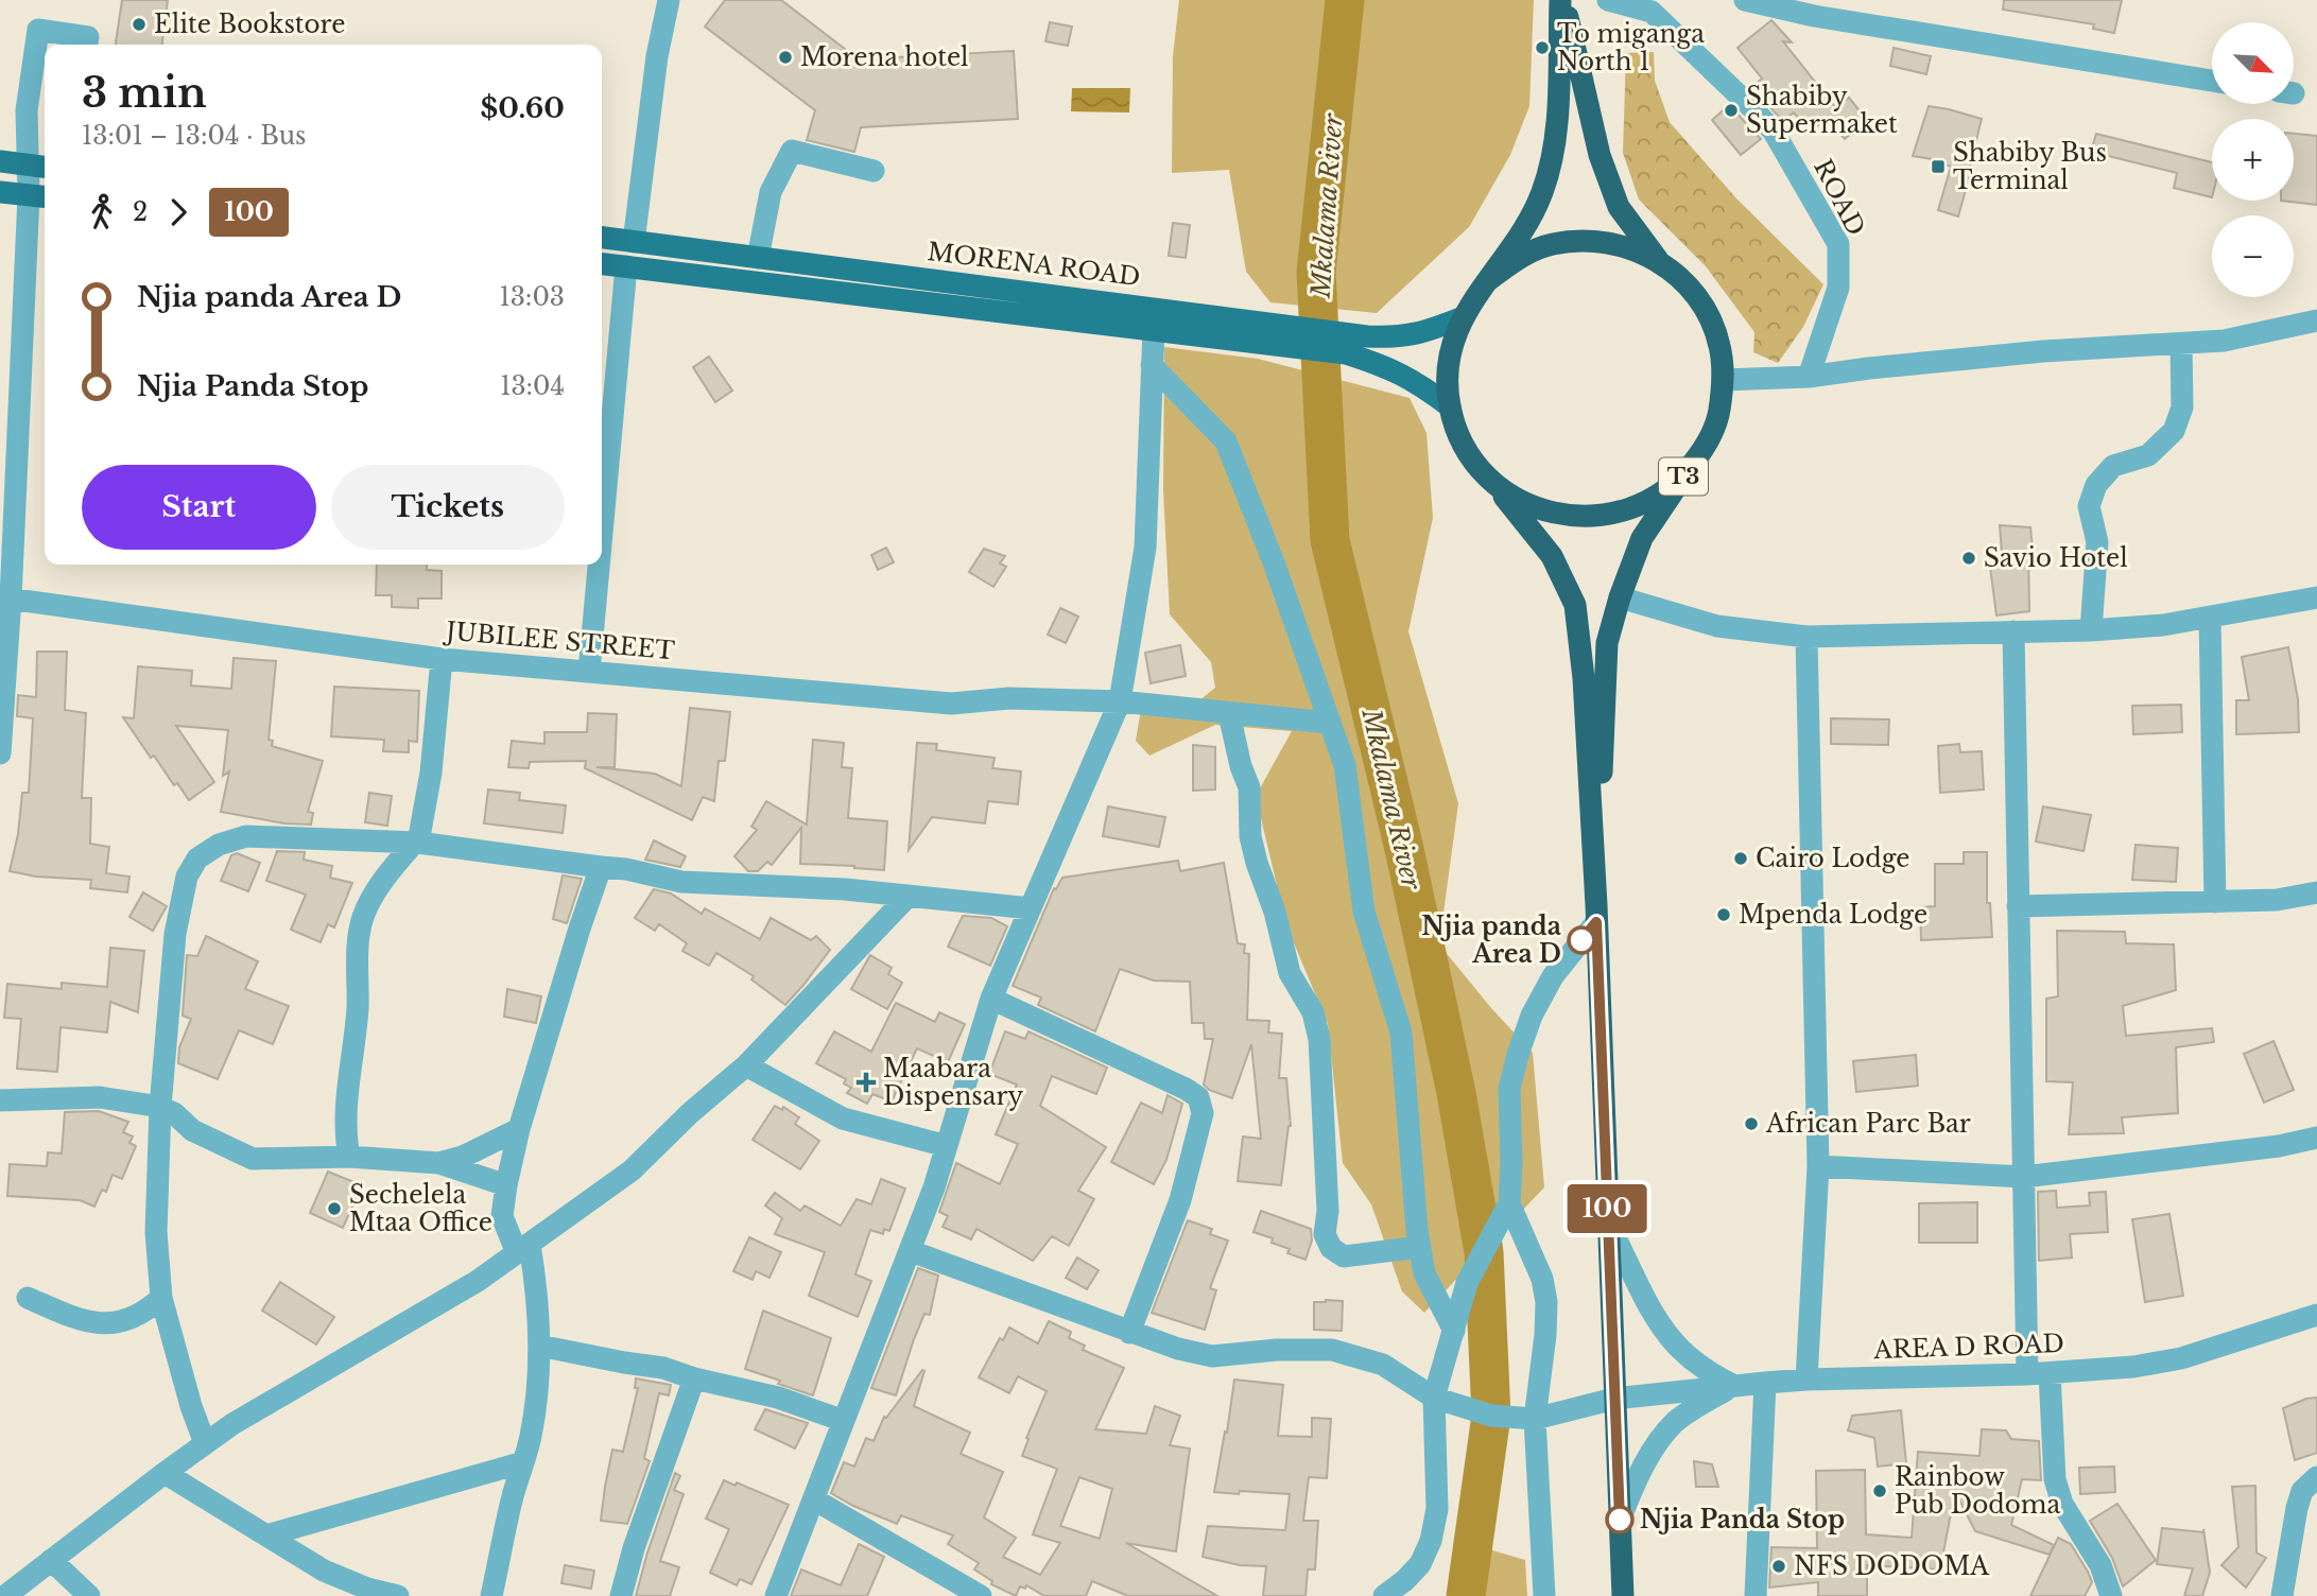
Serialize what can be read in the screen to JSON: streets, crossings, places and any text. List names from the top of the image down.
{
  "streets": {
    "highway": ["T3"],
    "main road": ["MORENA ROAD"],
    "street": ["ROAD", "JUBILEE STREET", "AREA D ROAD"]
  },
  "crossings": [
    ["MORENA ROAD", "T3"],
    ["T3", "AREA D ROAD"]
  ],
  "water": ["Mkalama River"],
  "places": {
    "other": [
      "Elite Bookstore",
      "To miganga North 1",
      "Morena hotel",
      "Shabiby Supermaket",
      "Savio Hotel",
      "Cairo Lodge",
      "Mpenda Lodge",
      "Njia panda Area D",
      "African Parc Bar",
      "Sechelela Mtaa Office",
      "Rainbow Pub Dodoma",
      "Njia Panda Stop",
      "NFS DODOMA"
    ],
    "transit": ["Shabiby Bus Terminal"],
    "health": ["Maabara Dispensary"]
  },
  "lines": ["bus line 100"],
  "north": "bottom right",
  "page": {
    "on_map": "100",
    "map_buttons": ["+", "−"],
    "heading": ["3 min", "13:01 – 13:04 · Bus", "$0.60"],
    "legs": ["2", "100"],
    "list": [
      {
        "name": "Njia panda Area D",
        "value": "13:03"
      },
      {
        "name": "Njia Panda Stop",
        "value": "13:04"
      }
    ],
    "buttons": ["Start", "Tickets"]
  }
}
